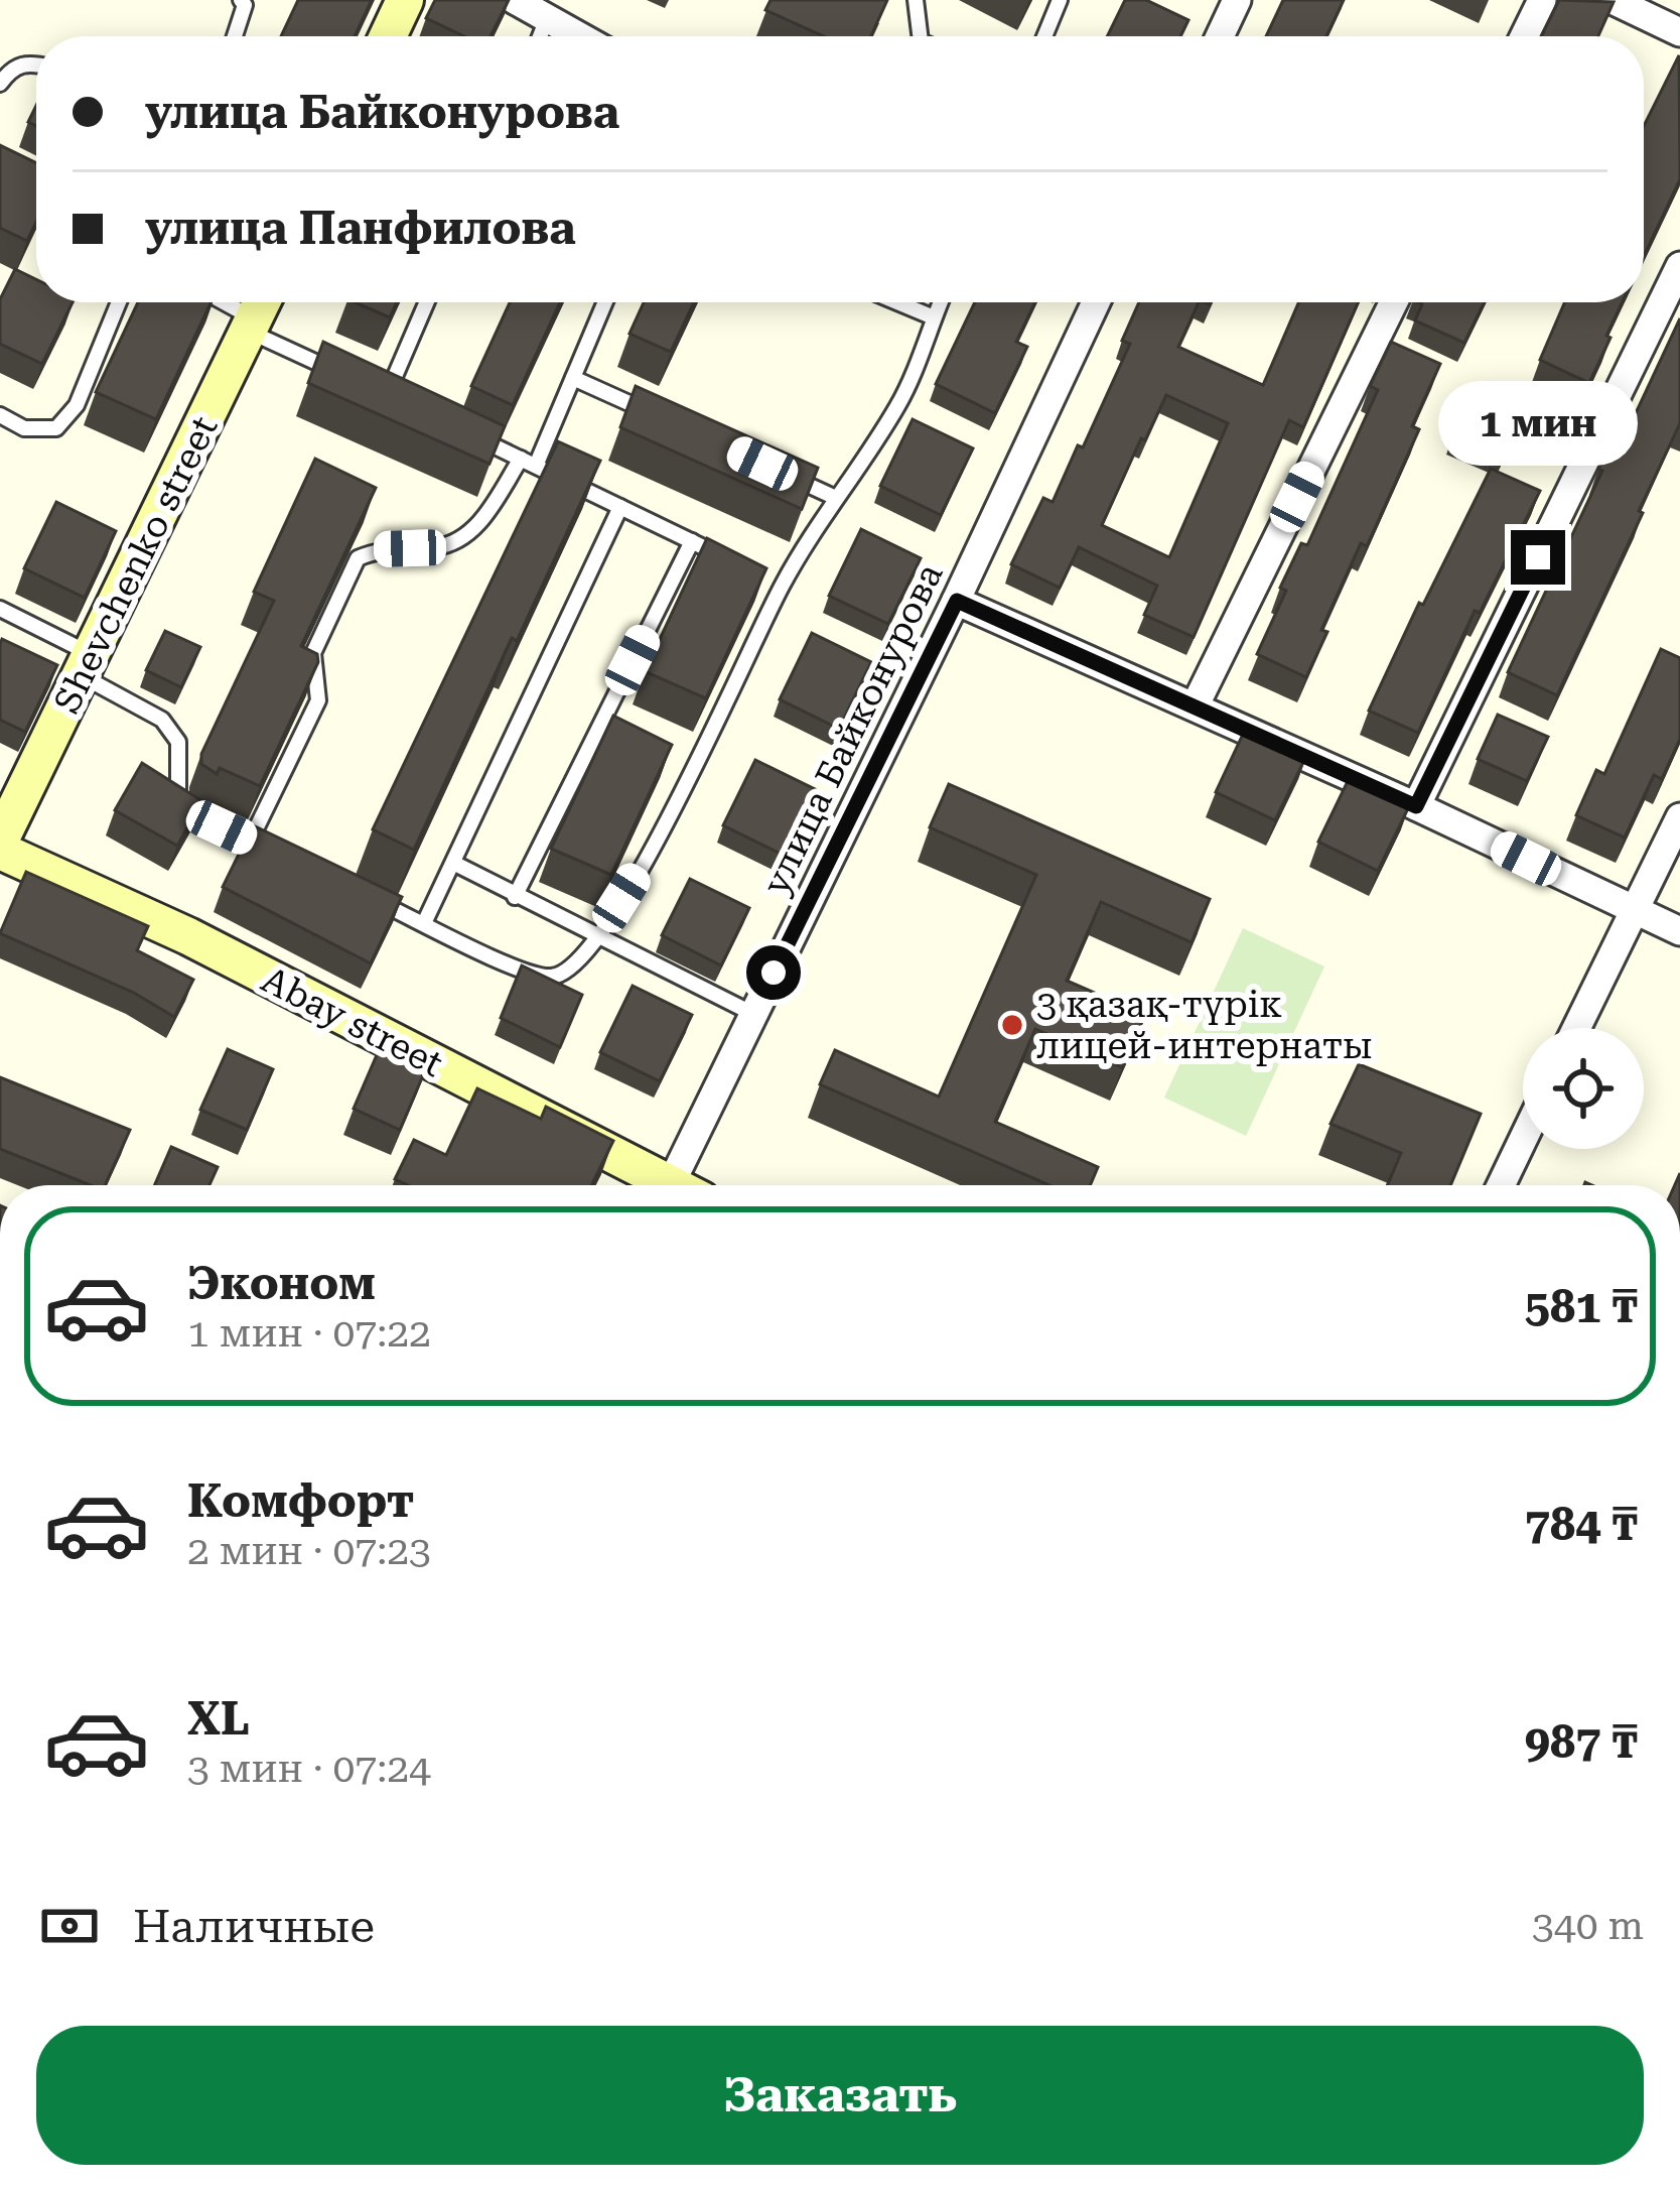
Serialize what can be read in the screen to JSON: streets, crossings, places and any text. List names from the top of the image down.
{
  "streets": {
    "main road": ["Shevchenko street", "Abay street"],
    "street": ["улица Байконурова"]
  },
  "places": ["3 қазақ-түрік лицей-интернаты"],
  "page": {
    "banner": ["улица Байконурова", "улица Панфилова"],
    "bubble": "1 мин",
    "list": [
      {
        "name": "Эконом",
        "note": "1 мин · 07:22",
        "value": "581 ₸"
      },
      {
        "name": "Комфорт",
        "note": "2 мин · 07:23",
        "value": "784 ₸"
      },
      {
        "name": "XL",
        "note": "3 мин · 07:24",
        "value": "987 ₸"
      }
    ],
    "pay": ["Наличные", "340 m"],
    "buttons": "Заказать"
  }
}
